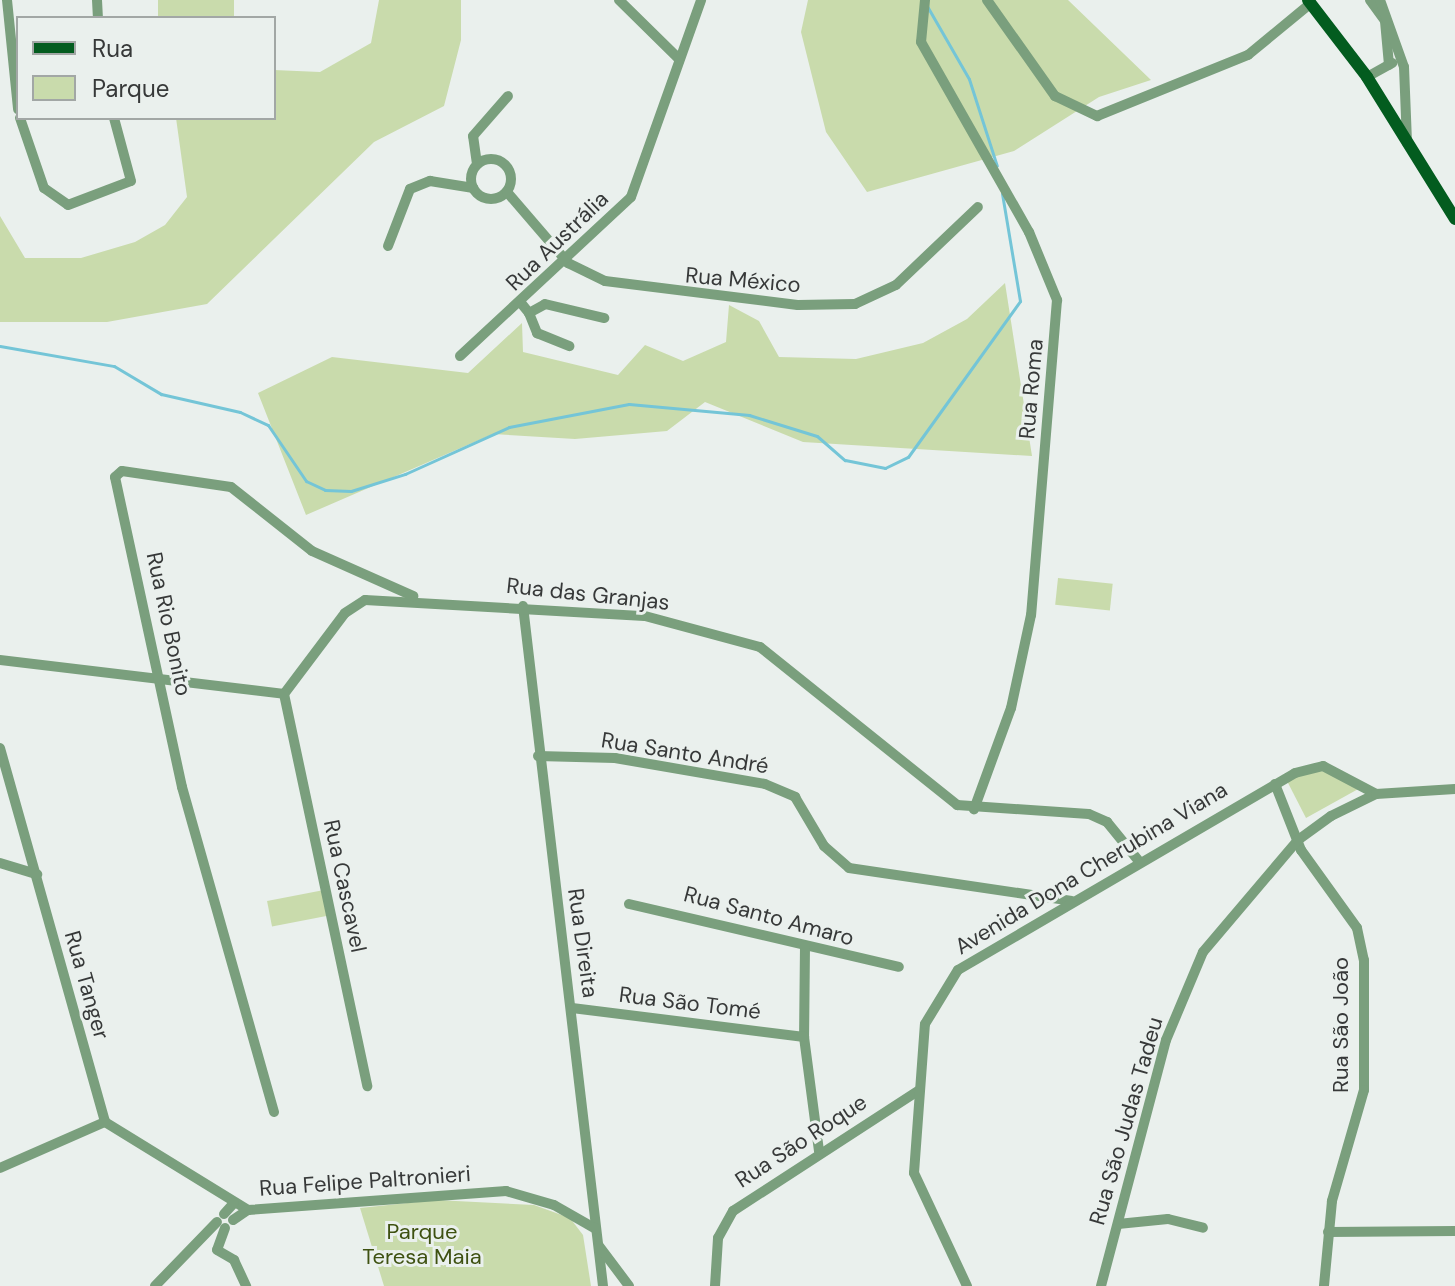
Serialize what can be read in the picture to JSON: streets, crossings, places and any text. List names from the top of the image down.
{
  "streets": {
    "street": [
      "Rua Austrália",
      "Rua México",
      "Rua Roma",
      "Rua das Granjas",
      "Rua Rio Bonito",
      "Rua Santo André",
      "Avenida Dona Cherubina Viana",
      "Rua Cascavel",
      "Rua Santo Amaro",
      "Rua Direita",
      "Rua Tanger",
      "Rua São Tomé",
      "Rua São João",
      "Rua São Judas Tadeu",
      "Rua São Roque",
      "Rua Felipe Paltronieri"
    ]
  },
  "crossings": [
    ["Rua Austrália", "Rua México"],
    ["Rua Roma", "Rua das Granjas"],
    ["Rua das Granjas", "Rua Rio Bonito"],
    ["Rua das Granjas", "Avenida Dona Cherubina Viana"],
    ["Rua das Granjas", "Rua Cascavel"],
    ["Rua das Granjas", "Rua Direita"],
    ["Rua Santo André", "Avenida Dona Cherubina Viana"],
    ["Rua Santo André", "Rua Direita"],
    ["Avenida Dona Cherubina Viana", "Rua São João"],
    ["Avenida Dona Cherubina Viana", "Rua São Judas Tadeu"],
    ["Avenida Dona Cherubina Viana", "Rua São Roque"],
    ["Rua Direita", "Rua São Tomé"],
    ["Rua Direita", "Rua Felipe Paltronieri"],
    ["Rua Tanger", "Rua Felipe Paltronieri"],
    ["Rua São João", "Rua São Judas Tadeu"]
  ],
  "parks": ["Parque Teresa Maia"],
  "legend": ["Rua", "Parque"]
}
